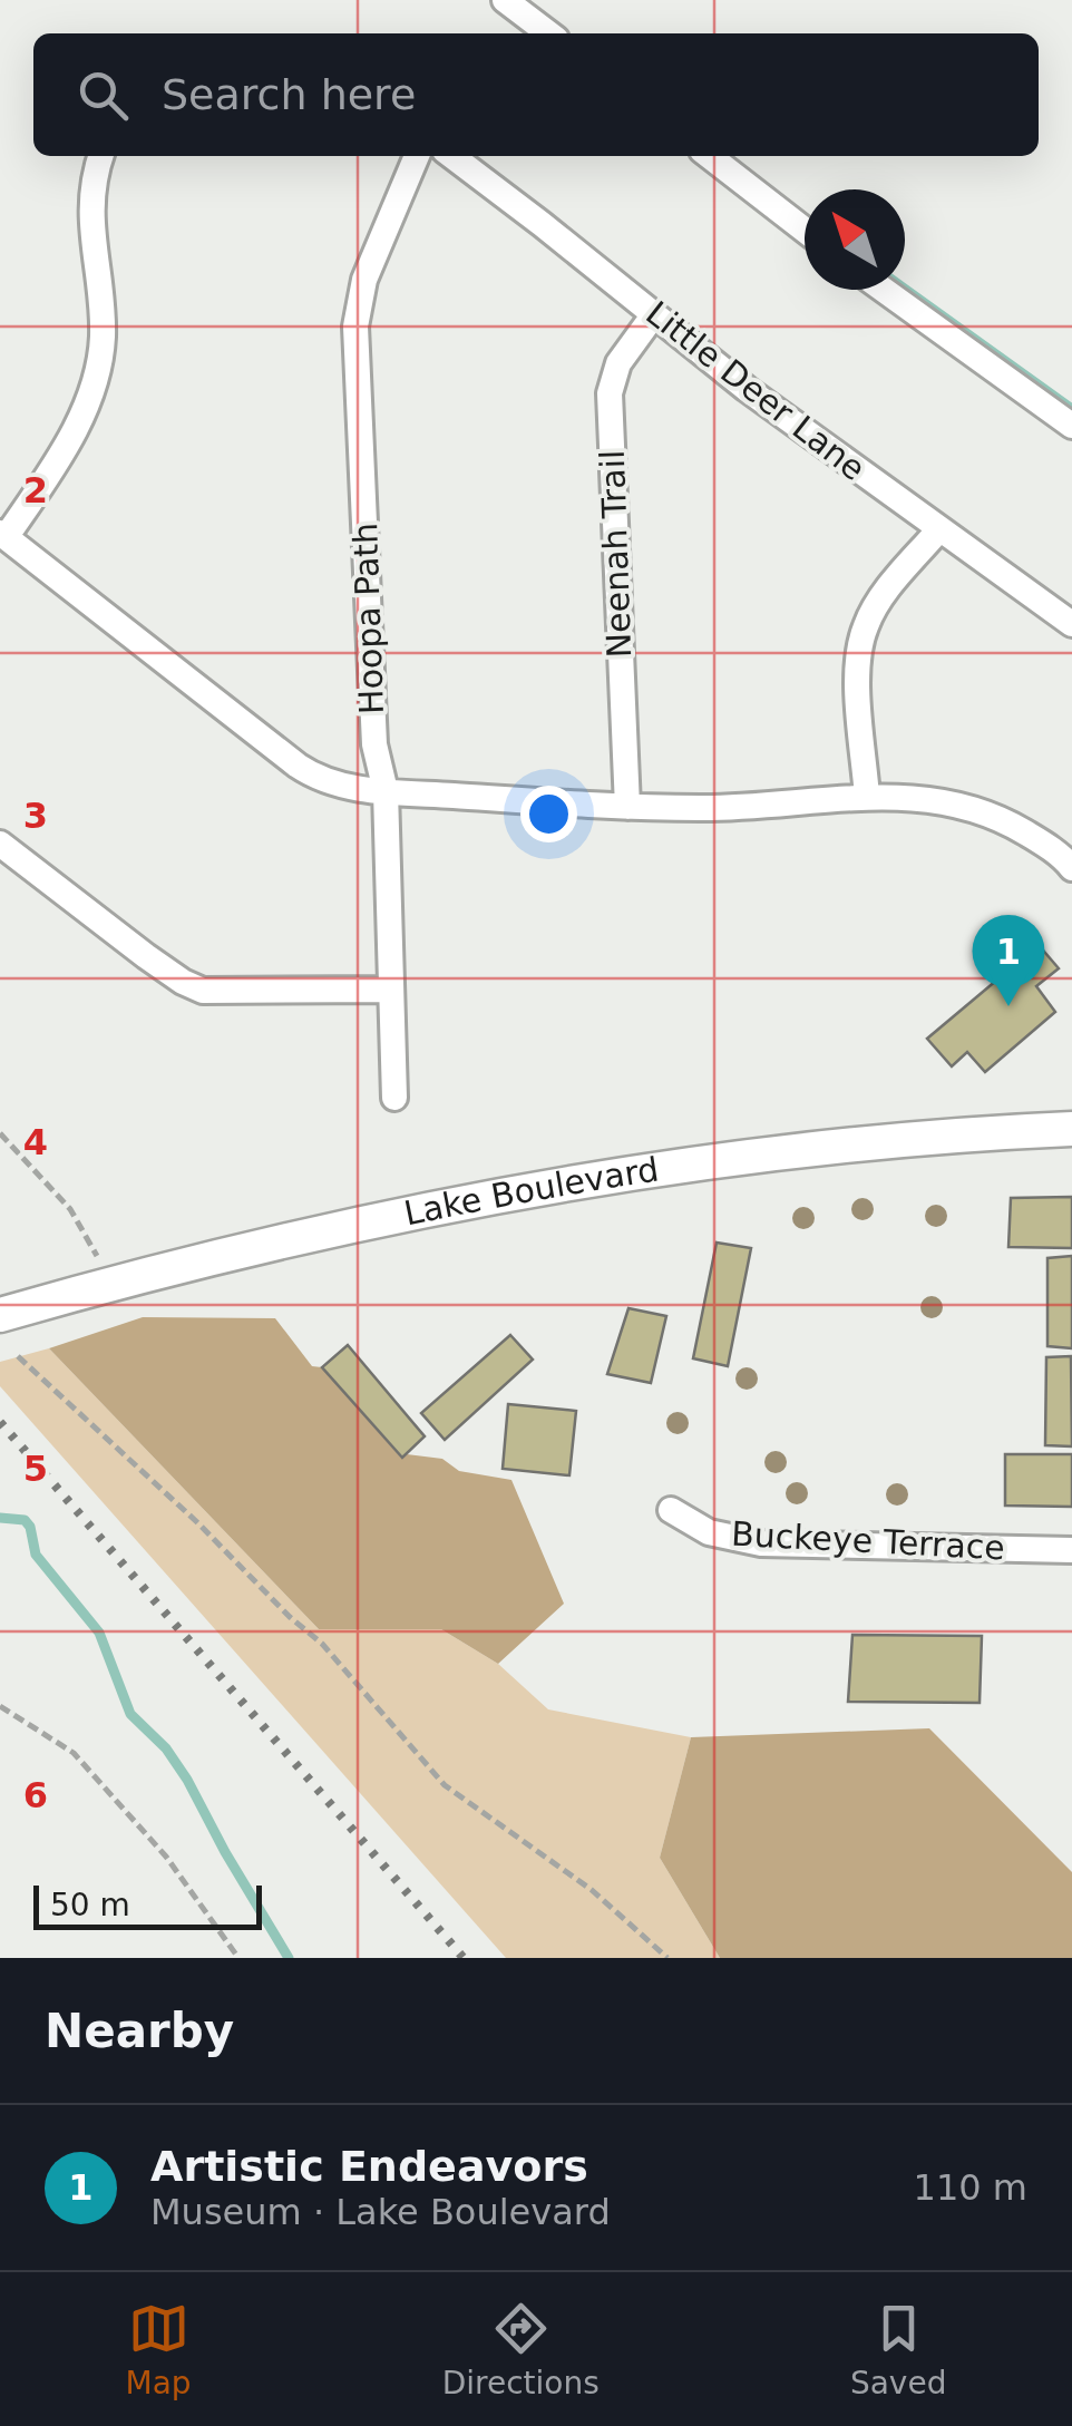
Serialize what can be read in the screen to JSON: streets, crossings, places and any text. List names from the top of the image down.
{
  "streets": {
    "main road": ["Lake Boulevard"],
    "street": [
      "Little Deer Lane",
      "Neenah Trail",
      "Hoopa Path",
      "Buckeye Terrace"
    ]
  },
  "crossings": [
    ["Little Deer Lane", "Neenah Trail"]
  ],
  "scale_bar": "50 m",
  "north": "top left",
  "page": {
    "search": "Search here",
    "pins": "1",
    "scale": "50 m",
    "heading": "Nearby",
    "list": [
      {
        "mark": "1",
        "name": "Artistic Endeavors",
        "note": "Museum · Lake Boulevard",
        "value": "110 m"
      }
    ],
    "nav": ["Map", "Directions", "Saved"]
  },
  "grid": {
    "rows": [
      "2",
      "3",
      "4",
      "5",
      "6"
    ]
  }
}
